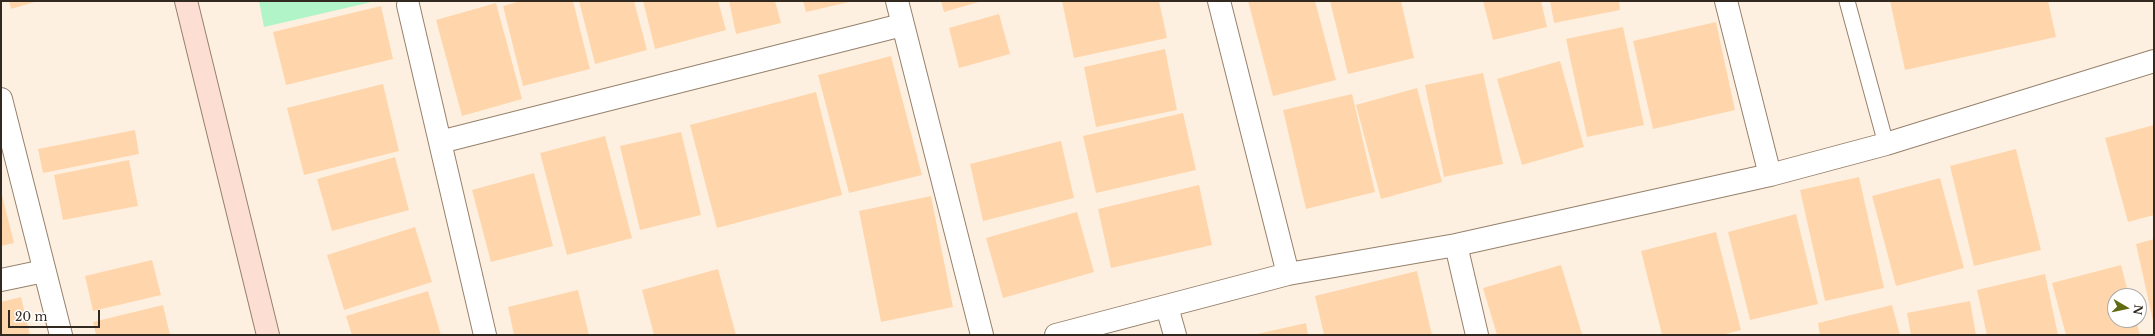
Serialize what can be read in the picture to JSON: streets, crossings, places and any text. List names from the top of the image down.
{
  "scale_bar": "20 m",
  "north": "right"
}
